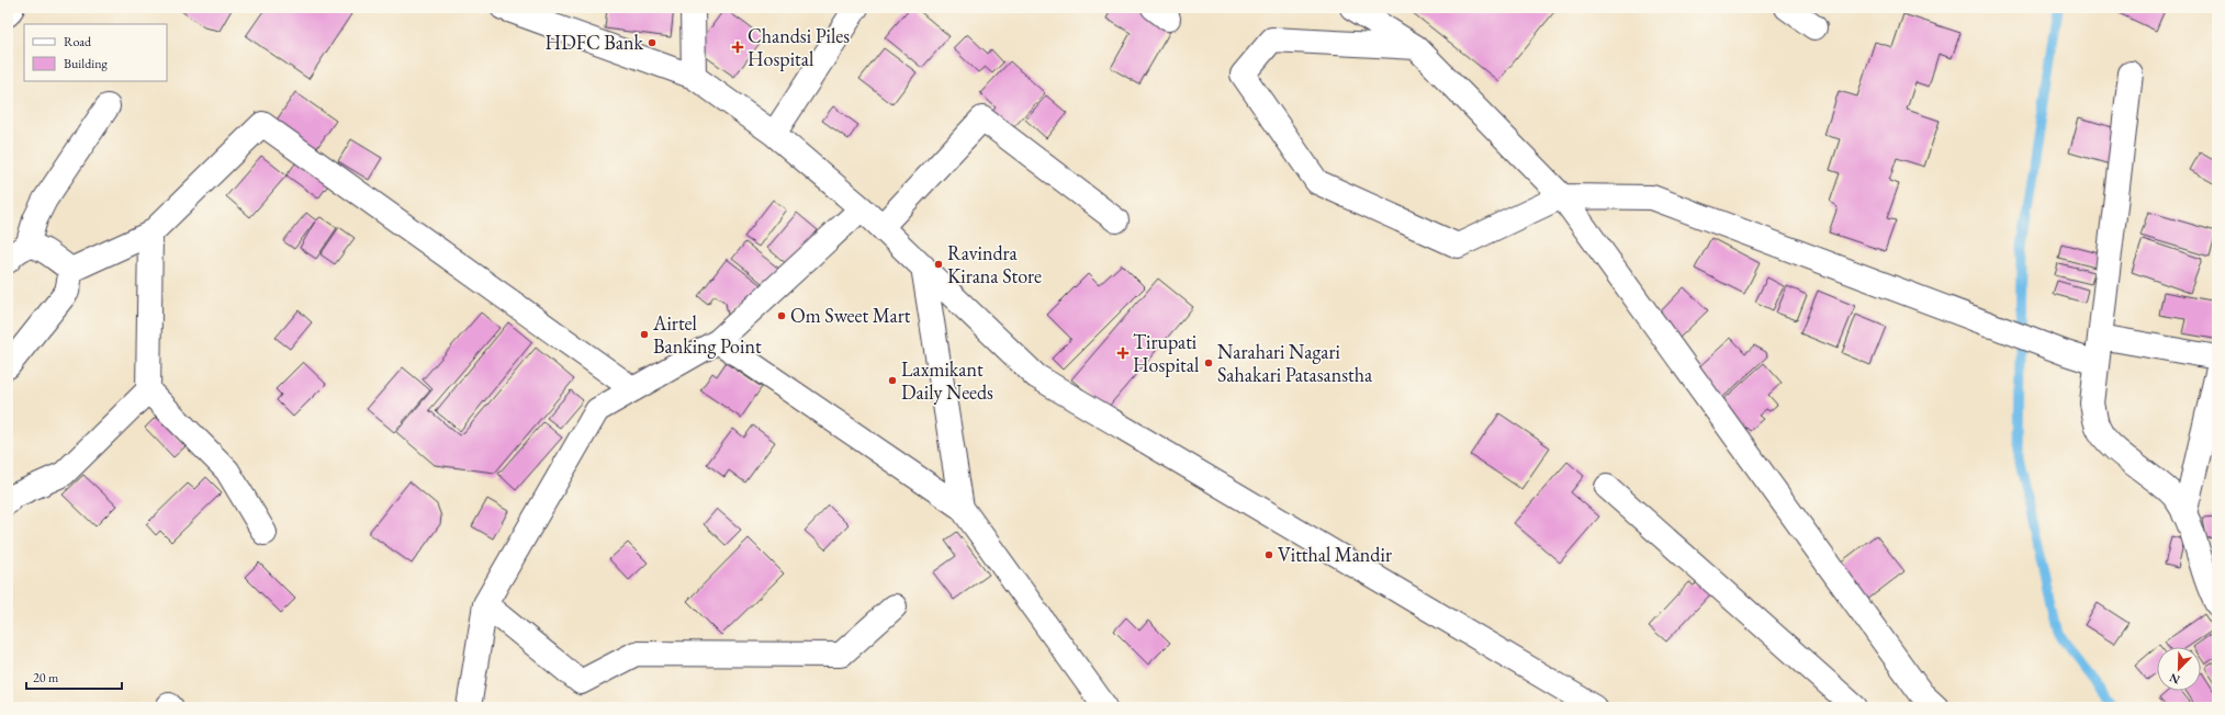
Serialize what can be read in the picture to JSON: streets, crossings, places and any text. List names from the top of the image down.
{
  "places": {
    "other": [
      "HDFC Bank",
      "Ravindra Kirana Store",
      "Om Sweet Mart",
      "Airtel Banking Point",
      "Narahari Nagari Sahakari Patasanstha",
      "Laxmikant Daily Needs",
      "Vitthal Mandir"
    ],
    "health": ["Chandsi Piles Hospital", "Tirupati Hospital"]
  },
  "legend": ["Road", "Building"],
  "scale_bar": "20 m",
  "north": "bottom left"
}
